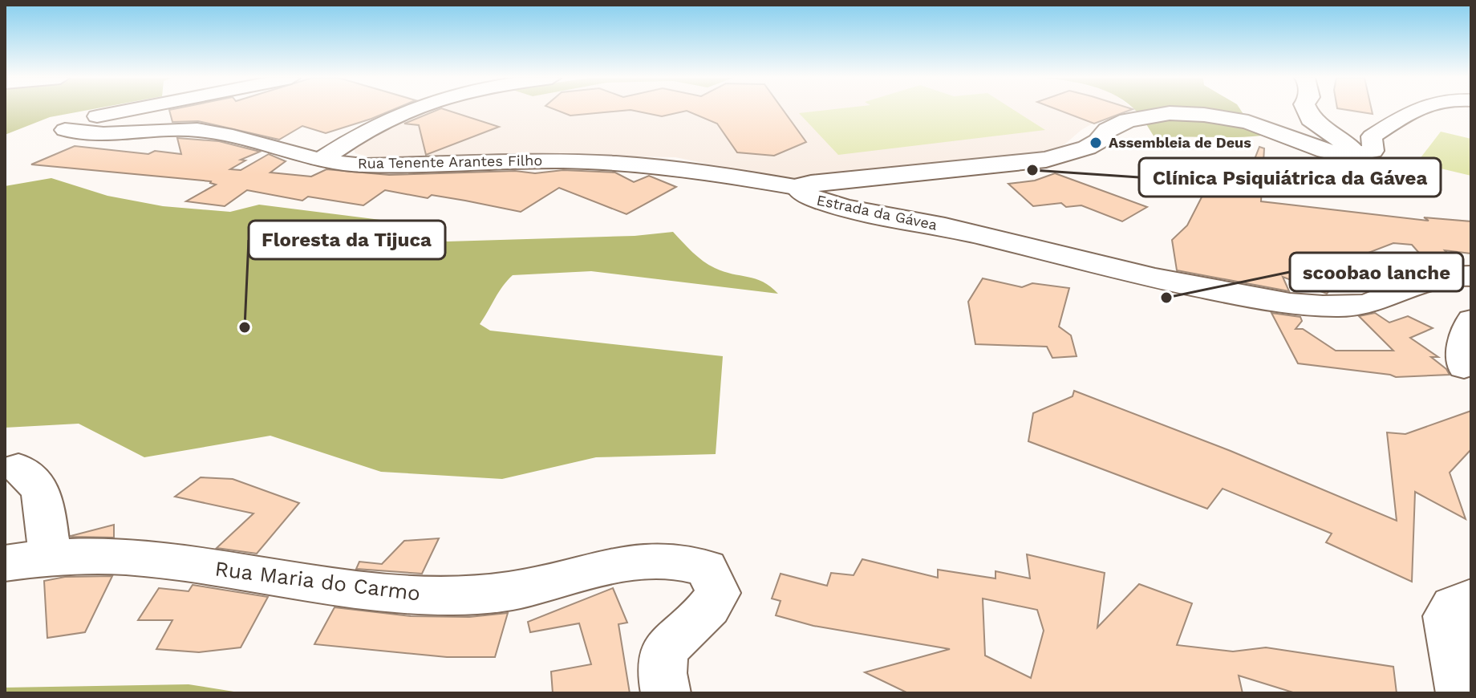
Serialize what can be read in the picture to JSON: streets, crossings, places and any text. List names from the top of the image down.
{
  "streets": {
    "street": ["Rua Tenente Arantes Filho", "Estrada da Gávea", "Rua Maria do Carmo"]
  },
  "crossings": [
    ["Rua Tenente Arantes Filho", "Estrada da Gávea"]
  ],
  "places": [
    "Assembleia de Deus",
    "Clínica Psiquiátrica da Gávea",
    "scoobao lanche",
    "Floresta da Tijuca"
  ]
}
